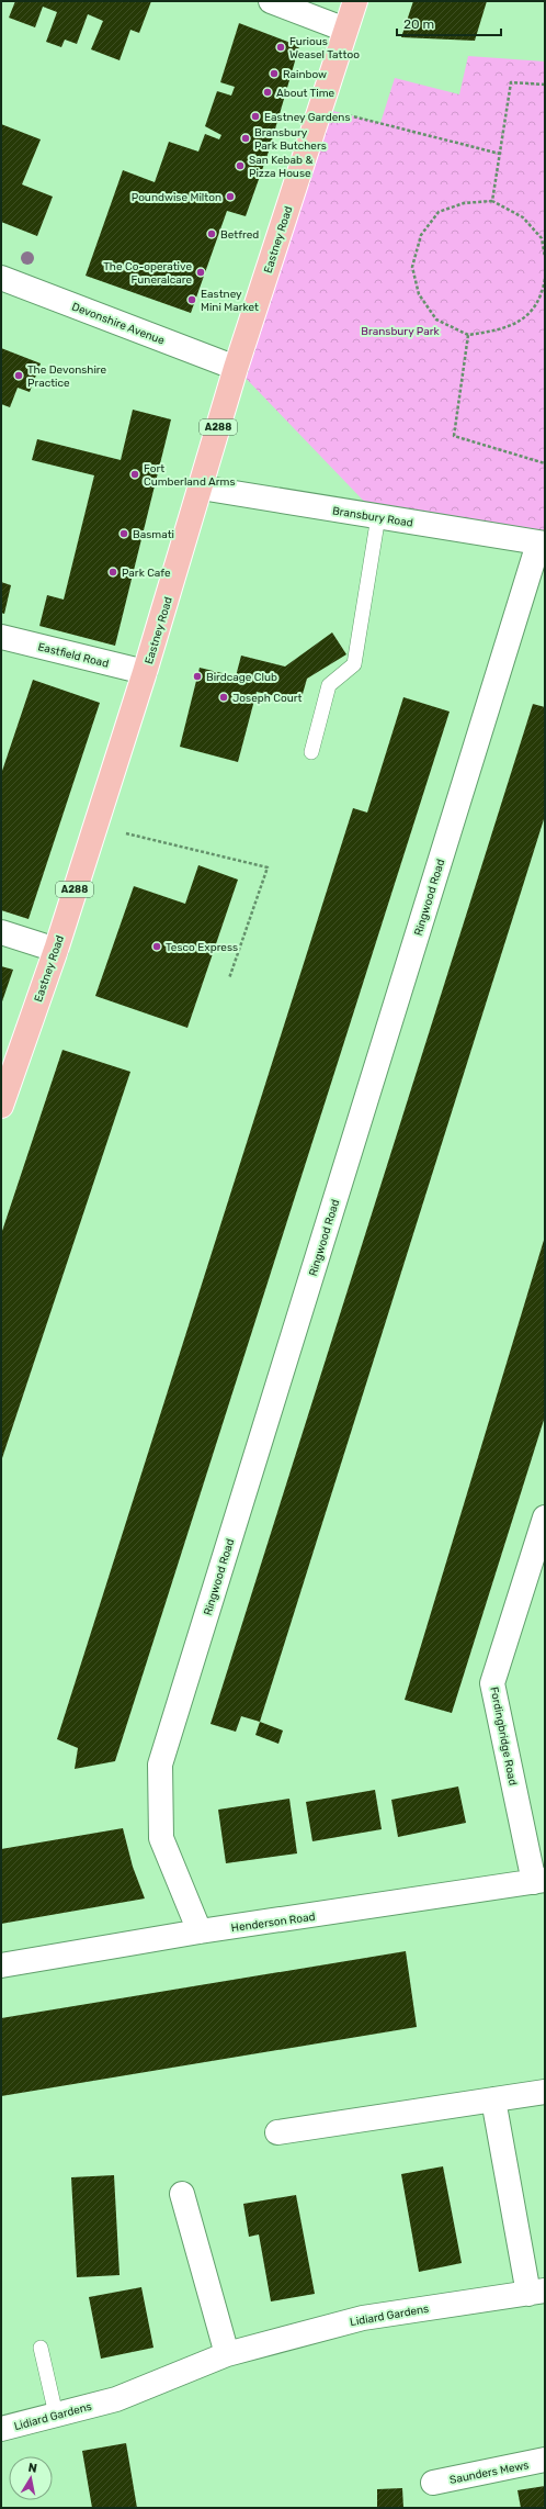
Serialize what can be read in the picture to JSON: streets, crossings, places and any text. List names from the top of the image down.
{
  "streets": {
    "main road": ["Eastney Road", "A288"],
    "street": [
      "Devonshire Avenue",
      "Bransbury Road",
      "Eastfield Road",
      "Ringwood Road",
      "Fordingbridge Road",
      "Henderson Road",
      "Lidiard Gardens",
      "Saunders Mews"
    ]
  },
  "crossings": [
    ["Eastney Road", "Devonshire Avenue"],
    ["Eastney Road", "Bransbury Road"],
    ["Eastney Road", "Eastfield Road"],
    ["Bransbury Road", "Ringwood Road"],
    ["Ringwood Road", "Henderson Road"],
    ["Fordingbridge Road", "Henderson Road"]
  ],
  "parks": ["Bransbury Park"],
  "places": [
    "Furious Weasel Tattoo",
    "Rainbow",
    "About Time",
    "Eastney Gardens",
    "Bransbury Park Butchers",
    "San Kebab & Pizza House",
    "Poundwise Milton",
    "Betfred",
    "The Co-operative Funeralcare",
    "Eastney Mini Market",
    "The Devonshire Practice",
    "Fort Cumberland Arms",
    "Basmati",
    "Park Cafe",
    "Birdcage Club",
    "Joseph Court",
    "Tesco Express"
  ],
  "scale_bar": "20 m",
  "north": "top"
}
